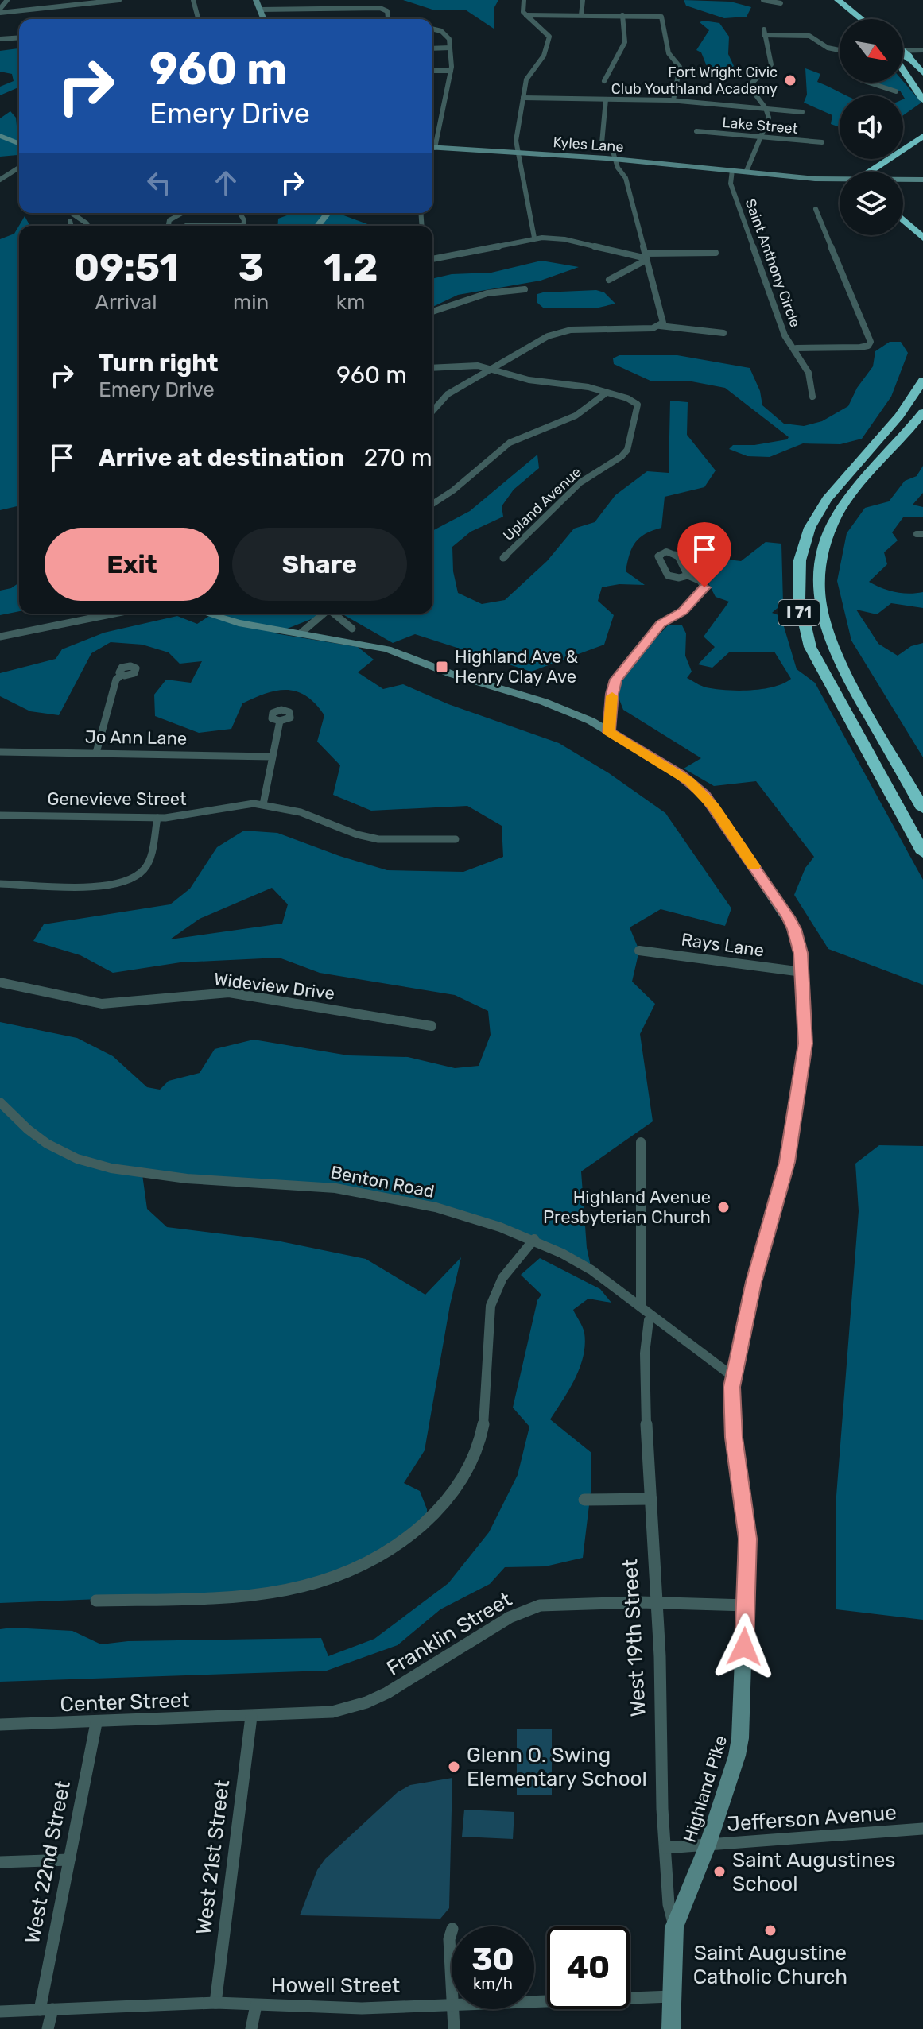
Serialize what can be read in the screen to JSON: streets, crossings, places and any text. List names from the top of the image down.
{
  "streets": {
    "highway": ["I 71"],
    "street": [
      "Lake Street",
      "Kyles Lane",
      "Saint Anthony Circle",
      "Upland Avenue",
      "Jo Ann Lane",
      "Genevieve Street",
      "Rays Lane",
      "Wideview Drive",
      "Benton Road",
      "Franklin Street",
      "West 19th Street",
      "Center Street",
      "Highland Pike",
      "Jefferson Avenue",
      "West 21st Street",
      "West 22nd Street",
      "Howell Street"
    ]
  },
  "crossings": [
    ["Kyles Lane", "Saint Anthony Circle"],
    ["Rays Lane", "Highland Pike"],
    ["Benton Road", "Highland Pike"],
    ["Franklin Street", "West 19th Street"],
    ["Franklin Street", "Center Street"],
    ["Franklin Street", "Highland Pike"],
    ["Franklin Street", "West 21st Street"],
    ["West 19th Street", "Highland Pike"],
    ["West 19th Street", "Jefferson Avenue"],
    ["West 19th Street", "Howell Street"],
    ["Center Street", "West 21st Street"],
    ["Center Street", "West 22nd Street"],
    ["Highland Pike", "Jefferson Avenue"],
    ["West 21st Street", "Howell Street"],
    ["West 22nd Street", "Howell Street"]
  ],
  "places": {
    "other": [
      "Fort Wright Civic Club Youthland Academy",
      "Highland Avenue Presbyterian Church",
      "Glenn O. Swing Elementary School",
      "Saint Augustines School",
      "Saint Augustine Catholic Church"
    ],
    "transit": ["Highland Ave & Henry Clay Ave"]
  },
  "north": "bottom right",
  "page": {
    "turn": ["960 m", "Emery Drive"],
    "eta": [
      "09:51",
      "Arrival",
      "3",
      "min",
      "1.2",
      "km"
    ],
    "list": [
      {
        "name": "Turn right",
        "note": "Emery Drive",
        "value": "960 m"
      },
      {
        "name": "Arrive at destination",
        "value": "270 m"
      }
    ],
    "buttons": ["Exit", "Share"],
    "speed": "30 km/h",
    "limit": "40"
  }
}
